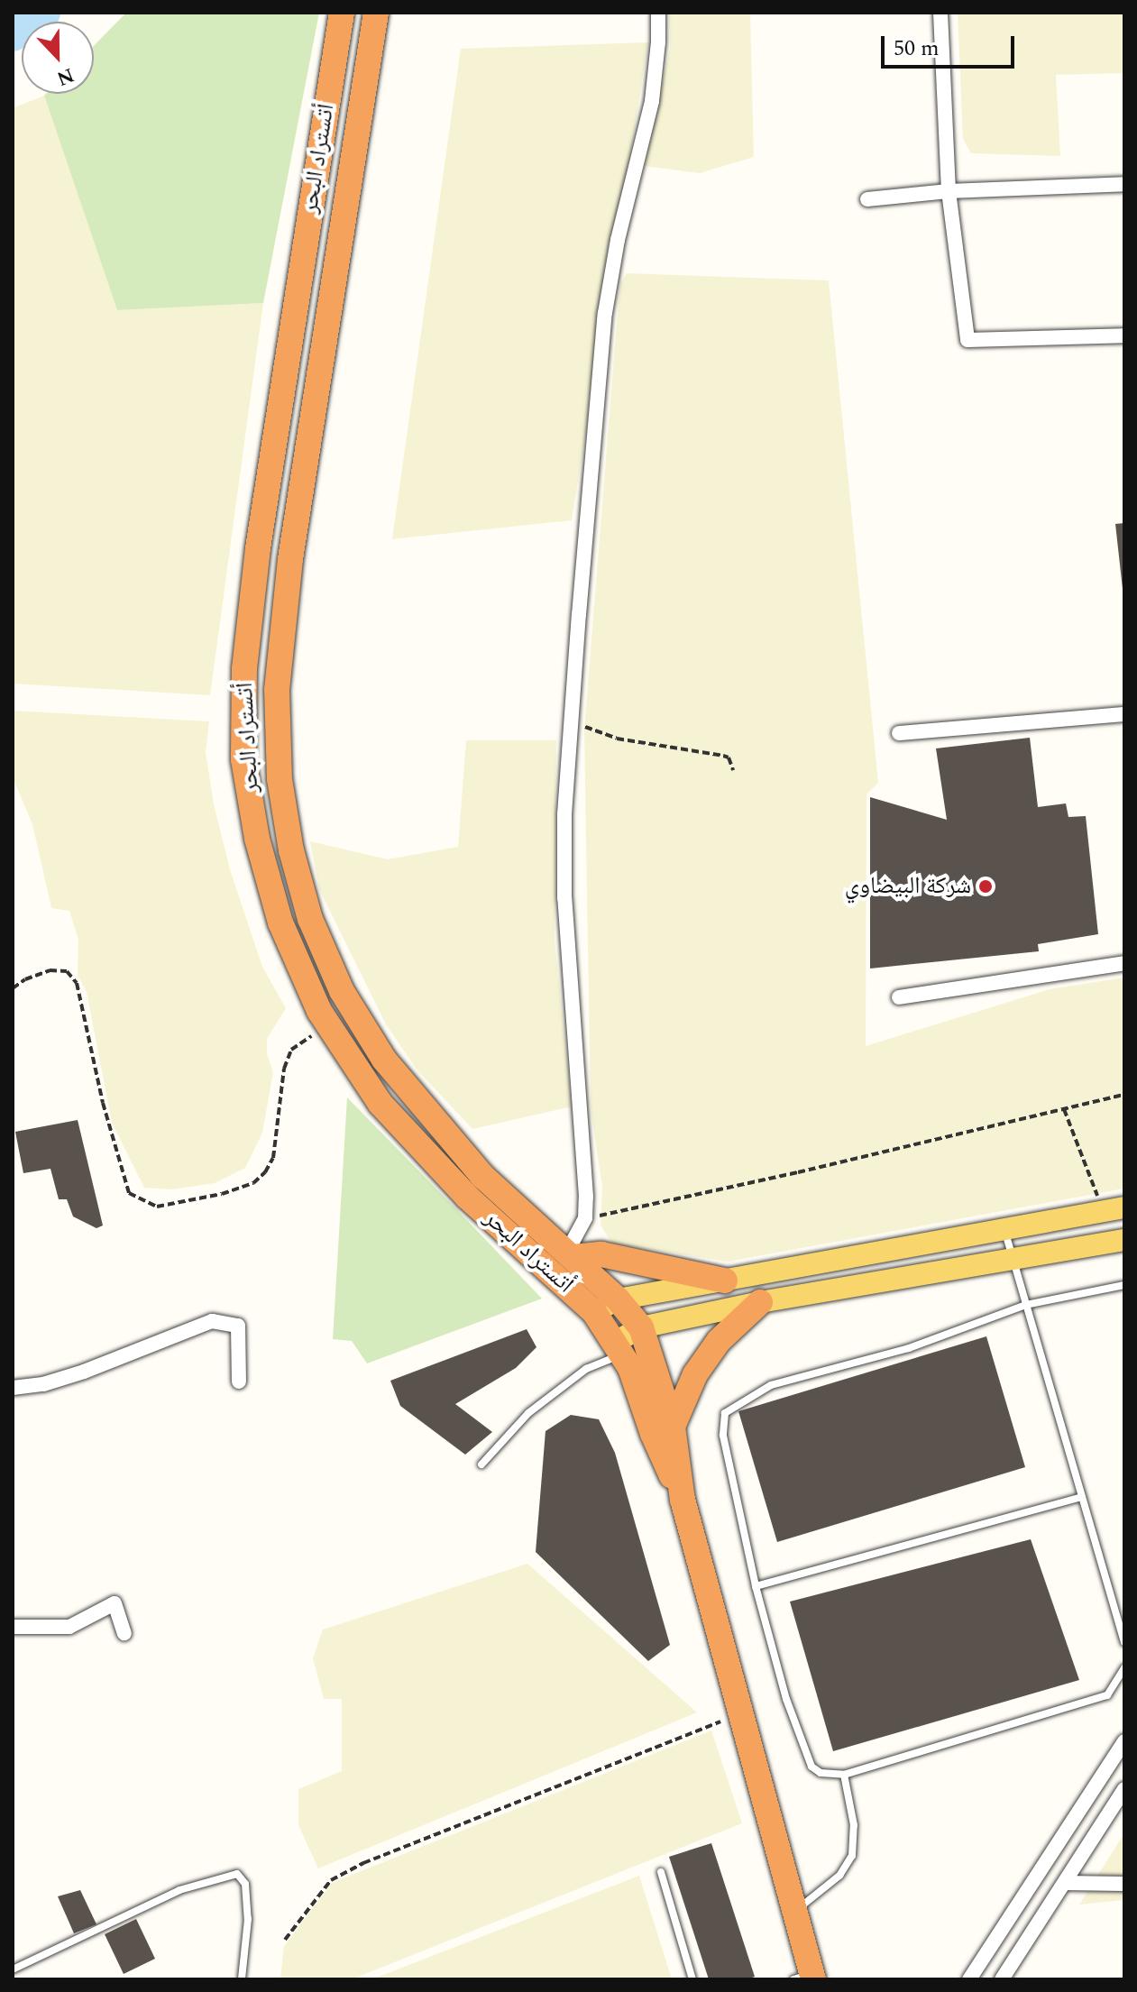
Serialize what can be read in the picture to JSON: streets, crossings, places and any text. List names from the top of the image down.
{
  "streets": {
    "highway": ["أتستراد البحر"]
  },
  "places": ["شركة البيضاوي"],
  "scale_bar": "50 m",
  "north": "bottom"
}
